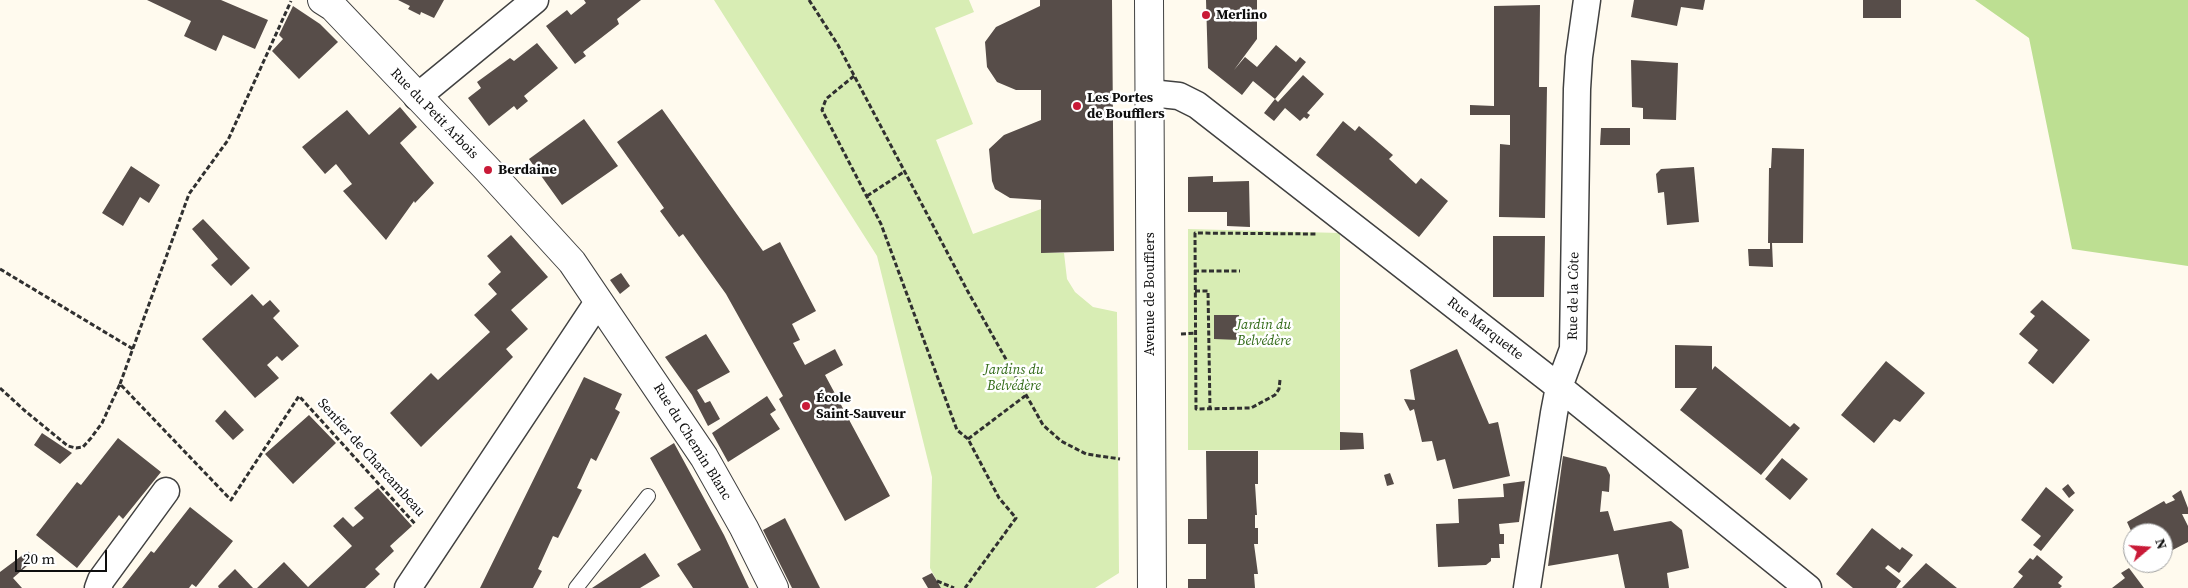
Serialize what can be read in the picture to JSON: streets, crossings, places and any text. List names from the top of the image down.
{
  "streets": {
    "street": [
      "Rue du Petit Arbois",
      "Avenue de Boufflers",
      "Rue de la Côte",
      "Rue Marquette",
      "Rue du Chemin Blanc"
    ],
    "path": ["Sentier de Charcambeau"]
  },
  "crossings": [
    ["Rue du Petit Arbois", "Rue du Chemin Blanc"],
    ["Avenue de Boufflers", "Rue Marquette"],
    ["Rue de la Côte", "Rue Marquette"]
  ],
  "parks": ["Jardin du Belvédère", "Jardins du Belvédère"],
  "places": [
    "Merlino",
    "Les Portes de Boufflers",
    "Berdaine",
    "École Saint-Sauveur"
  ],
  "scale_bar": "20 m",
  "north": "right"
}
